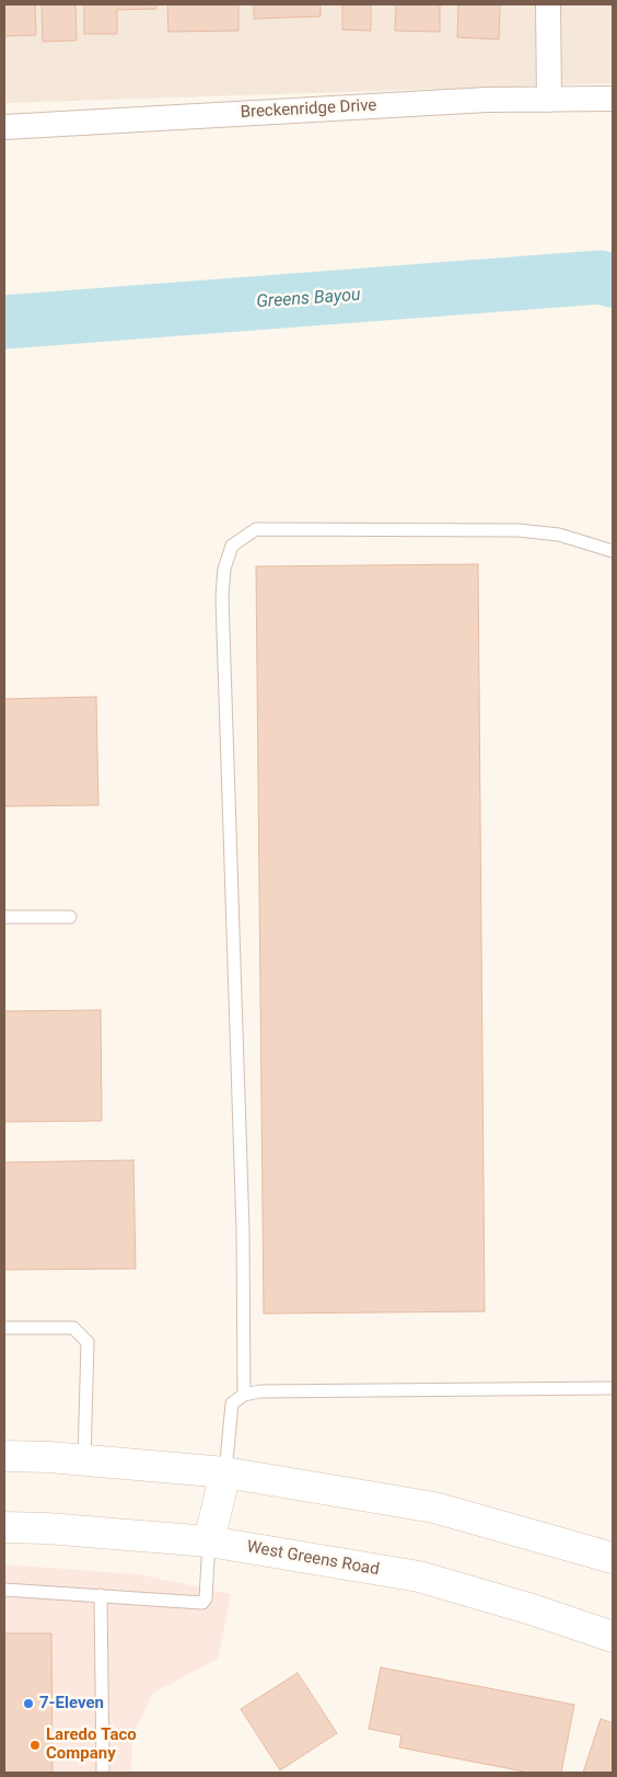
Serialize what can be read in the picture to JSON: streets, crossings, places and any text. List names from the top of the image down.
{
  "streets": {
    "main road": ["West Greens Road"],
    "street": ["Breckenridge Drive"]
  },
  "water": ["Greens Bayou"],
  "places": ["7-Eleven", "Laredo Taco Company"]
}
